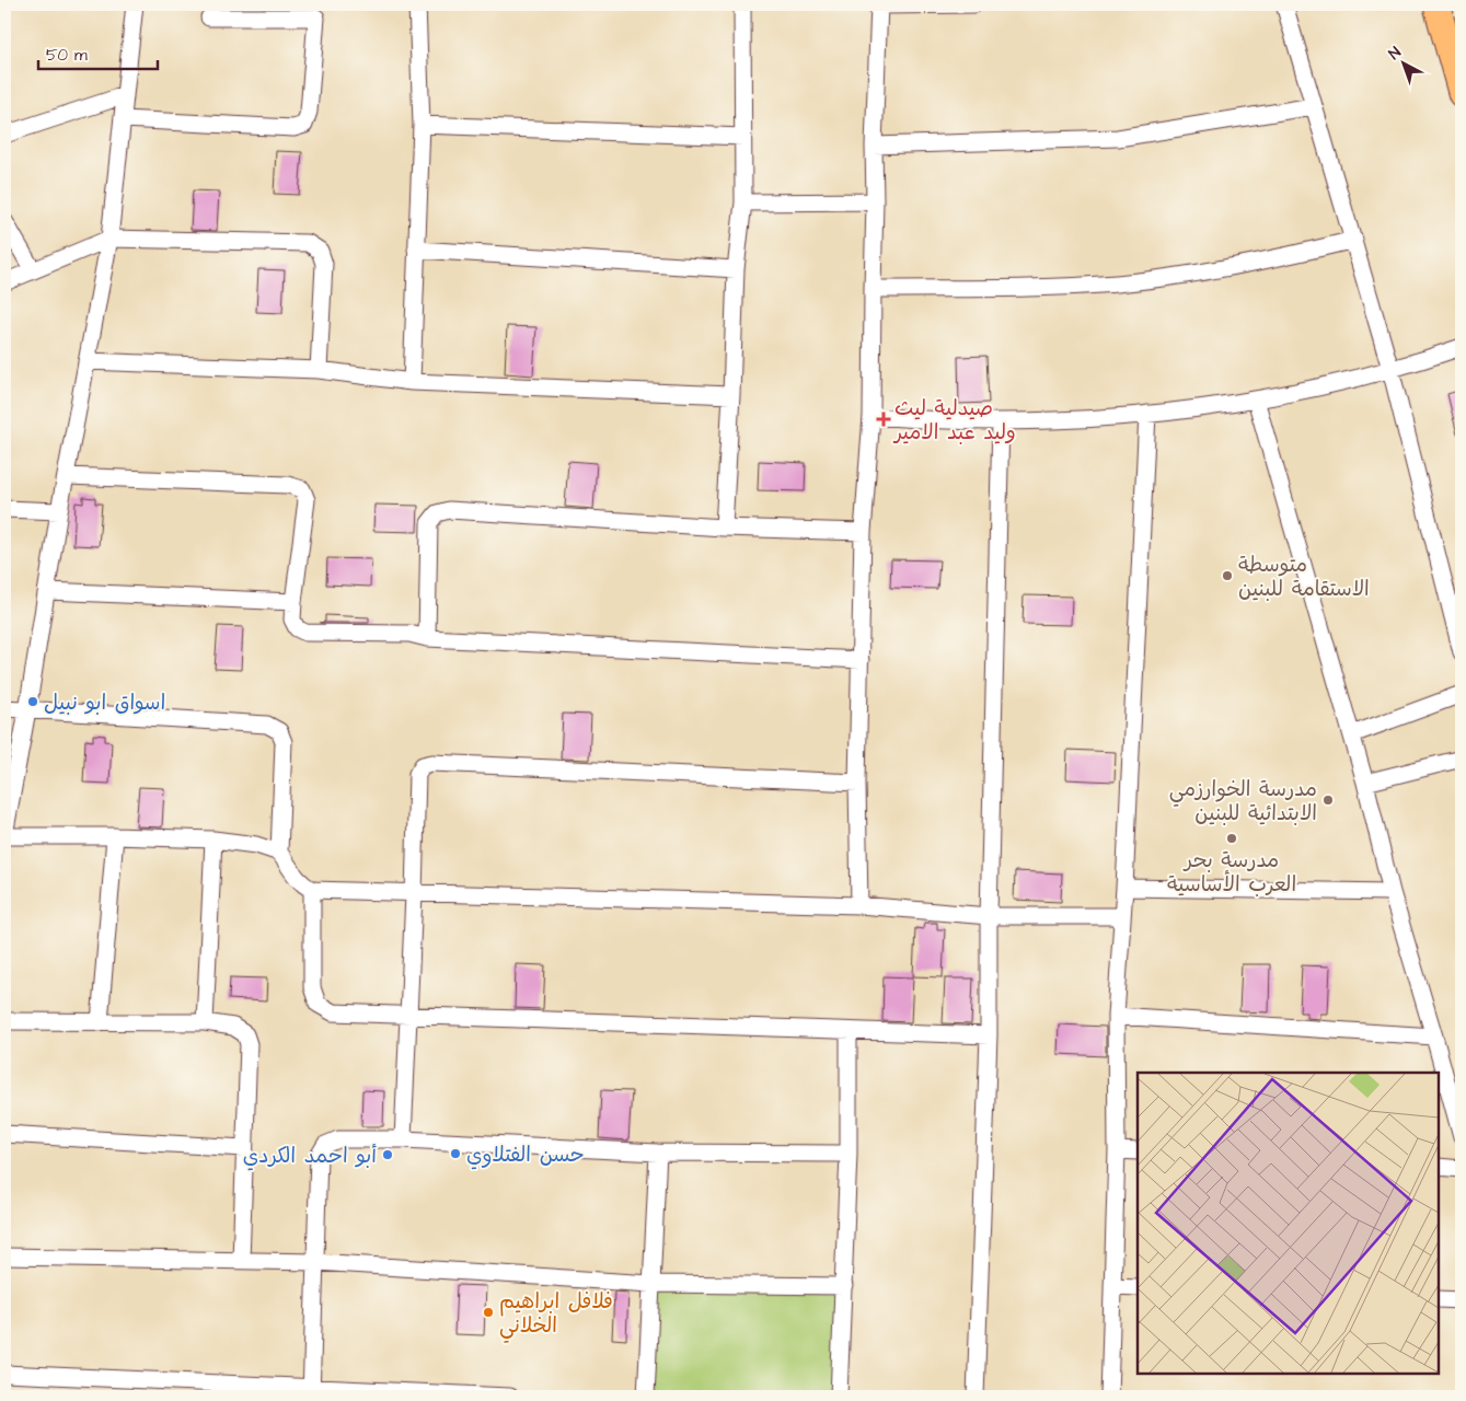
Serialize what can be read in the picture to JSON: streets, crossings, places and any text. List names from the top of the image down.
{
  "places": {
    "health": ["صيدلية ليث وليد عبد الامير"],
    "other": [
      "متوسطة الاستقامة للبنين",
      "اسواق ابو نبيل",
      "مدرسة الخوارزمي الابتدائية للبنين",
      "مدرسة بحر العرب الأساسية",
      "حسن الفتلاوي",
      "أبو احمد الكردي",
      "فلافل ابراهيم الخلاني"
    ]
  },
  "scale_bar": "50 m",
  "north": "top left"
}
